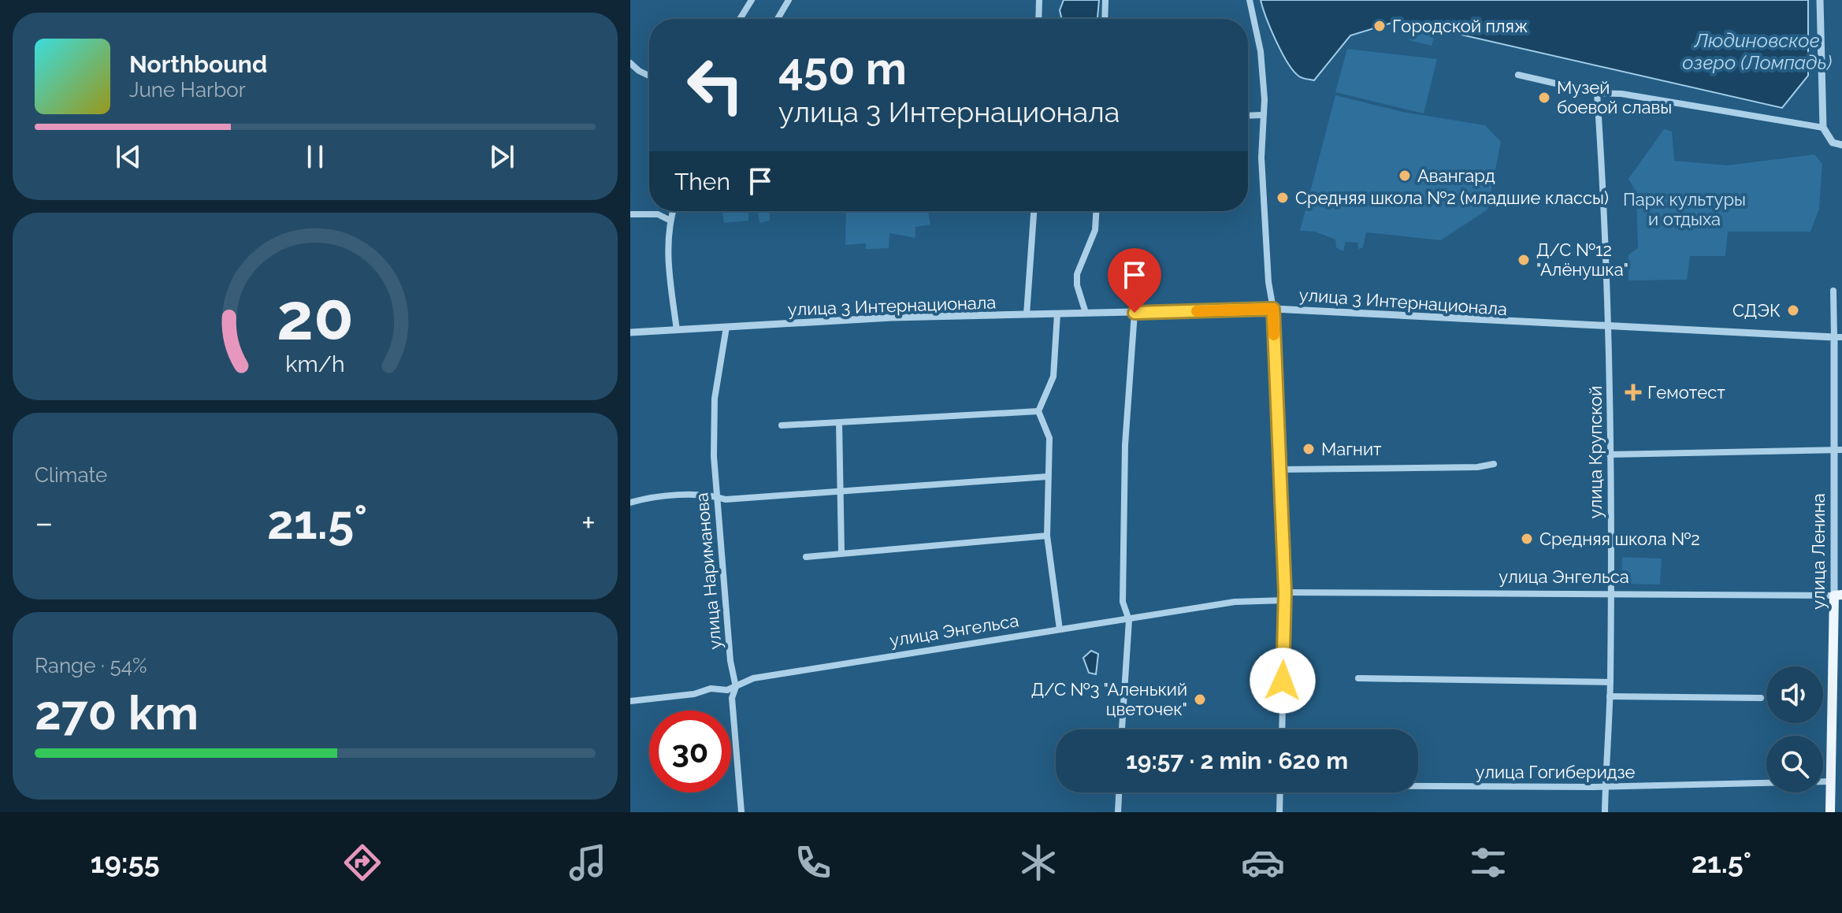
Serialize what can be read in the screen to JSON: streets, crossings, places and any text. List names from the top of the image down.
{
  "streets": {
    "main road": ["улица Ленина"],
    "street": [
      "улица 3 Интернационала",
      "улица Крупской",
      "улица Нариманова",
      "улица Энгельса",
      "улица Гогиберидзе"
    ]
  },
  "crossings": [
    ["улица 3 Интернационала", "улица Крупской"],
    ["улица 3 Интернационала", "улица Ленина"],
    ["улица 3 Интернационала", "улица Нариманова"],
    ["улица Крупской", "улица Энгельса"],
    ["улица Крупской", "улица Гогиберидзе"],
    ["улица Ленина", "улица Энгельса"],
    ["улица Ленина", "улица Гогиберидзе"],
    ["улица Нариманова", "улица Энгельса"]
  ],
  "water": ["Людиновское озеро (Ломпадь)"],
  "parks": ["Парк культуры и отдыха"],
  "places": {
    "other": [
      "Городской пляж",
      "Музей боевой славы",
      "Авангард",
      "Средняя школа №2 (младшие классы)",
      "Д/С №12 \"Алёнушка\"",
      "СДЭК",
      "Магнит",
      "Средняя школа №2",
      "Д/С №3 \"Аленький цветочек\""
    ],
    "health": ["Гемотест"]
  },
  "page": {
    "turn": ["450 m", "улица 3 Интернационала"],
    "song": ["Northbound", "June Harbor"],
    "then": "Then",
    "tile": [
      "Climate",
      ["Range · 54%", "270 km"]
    ],
    "heat": ["−", "21.5°", "+"],
    "limit": "30",
    "trip": "19:57 · 2 min · 620 m",
    "tabs": ["19:55", "21.5°"],
    "gauge": ["20", "km/h"]
  }
}
